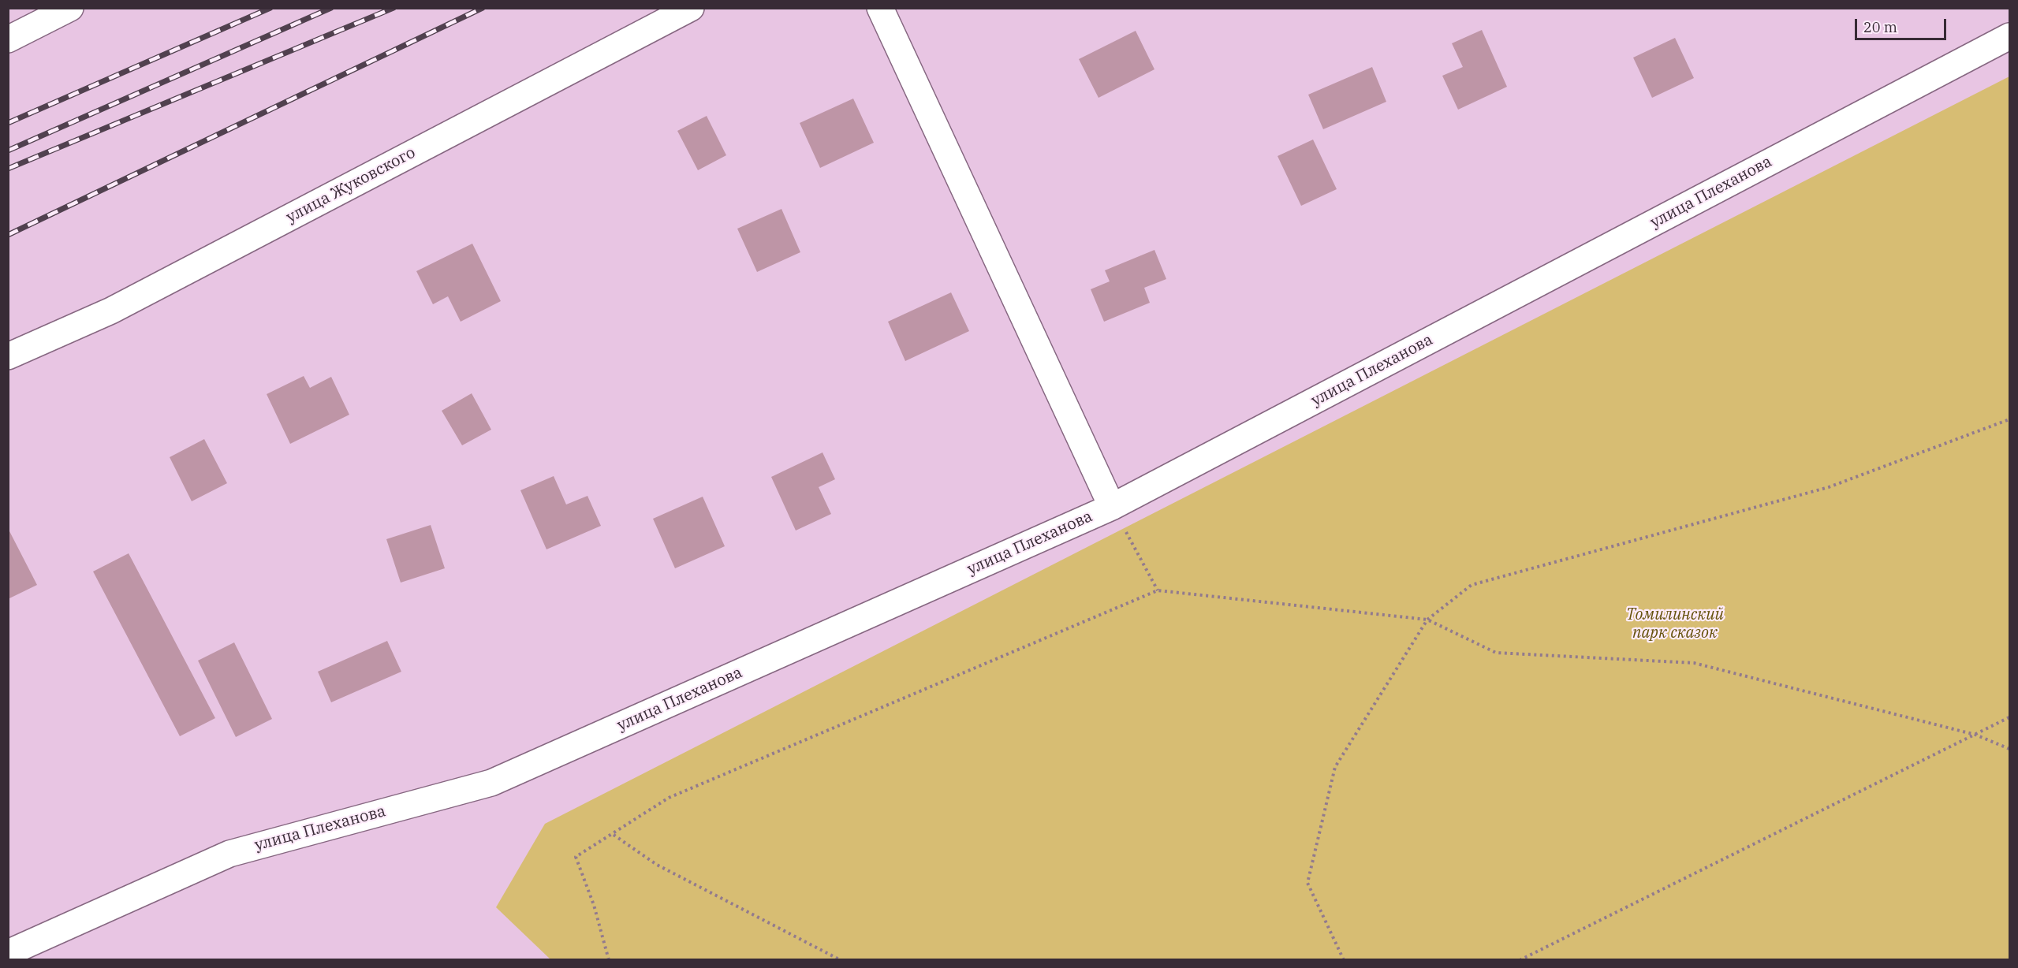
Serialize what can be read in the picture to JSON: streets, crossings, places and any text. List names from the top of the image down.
{
  "streets": {
    "street": ["улица Жуковского", "улица Плеханова"]
  },
  "parks": ["Томилинский парк сказок"],
  "scale_bar": "20 m"
}
